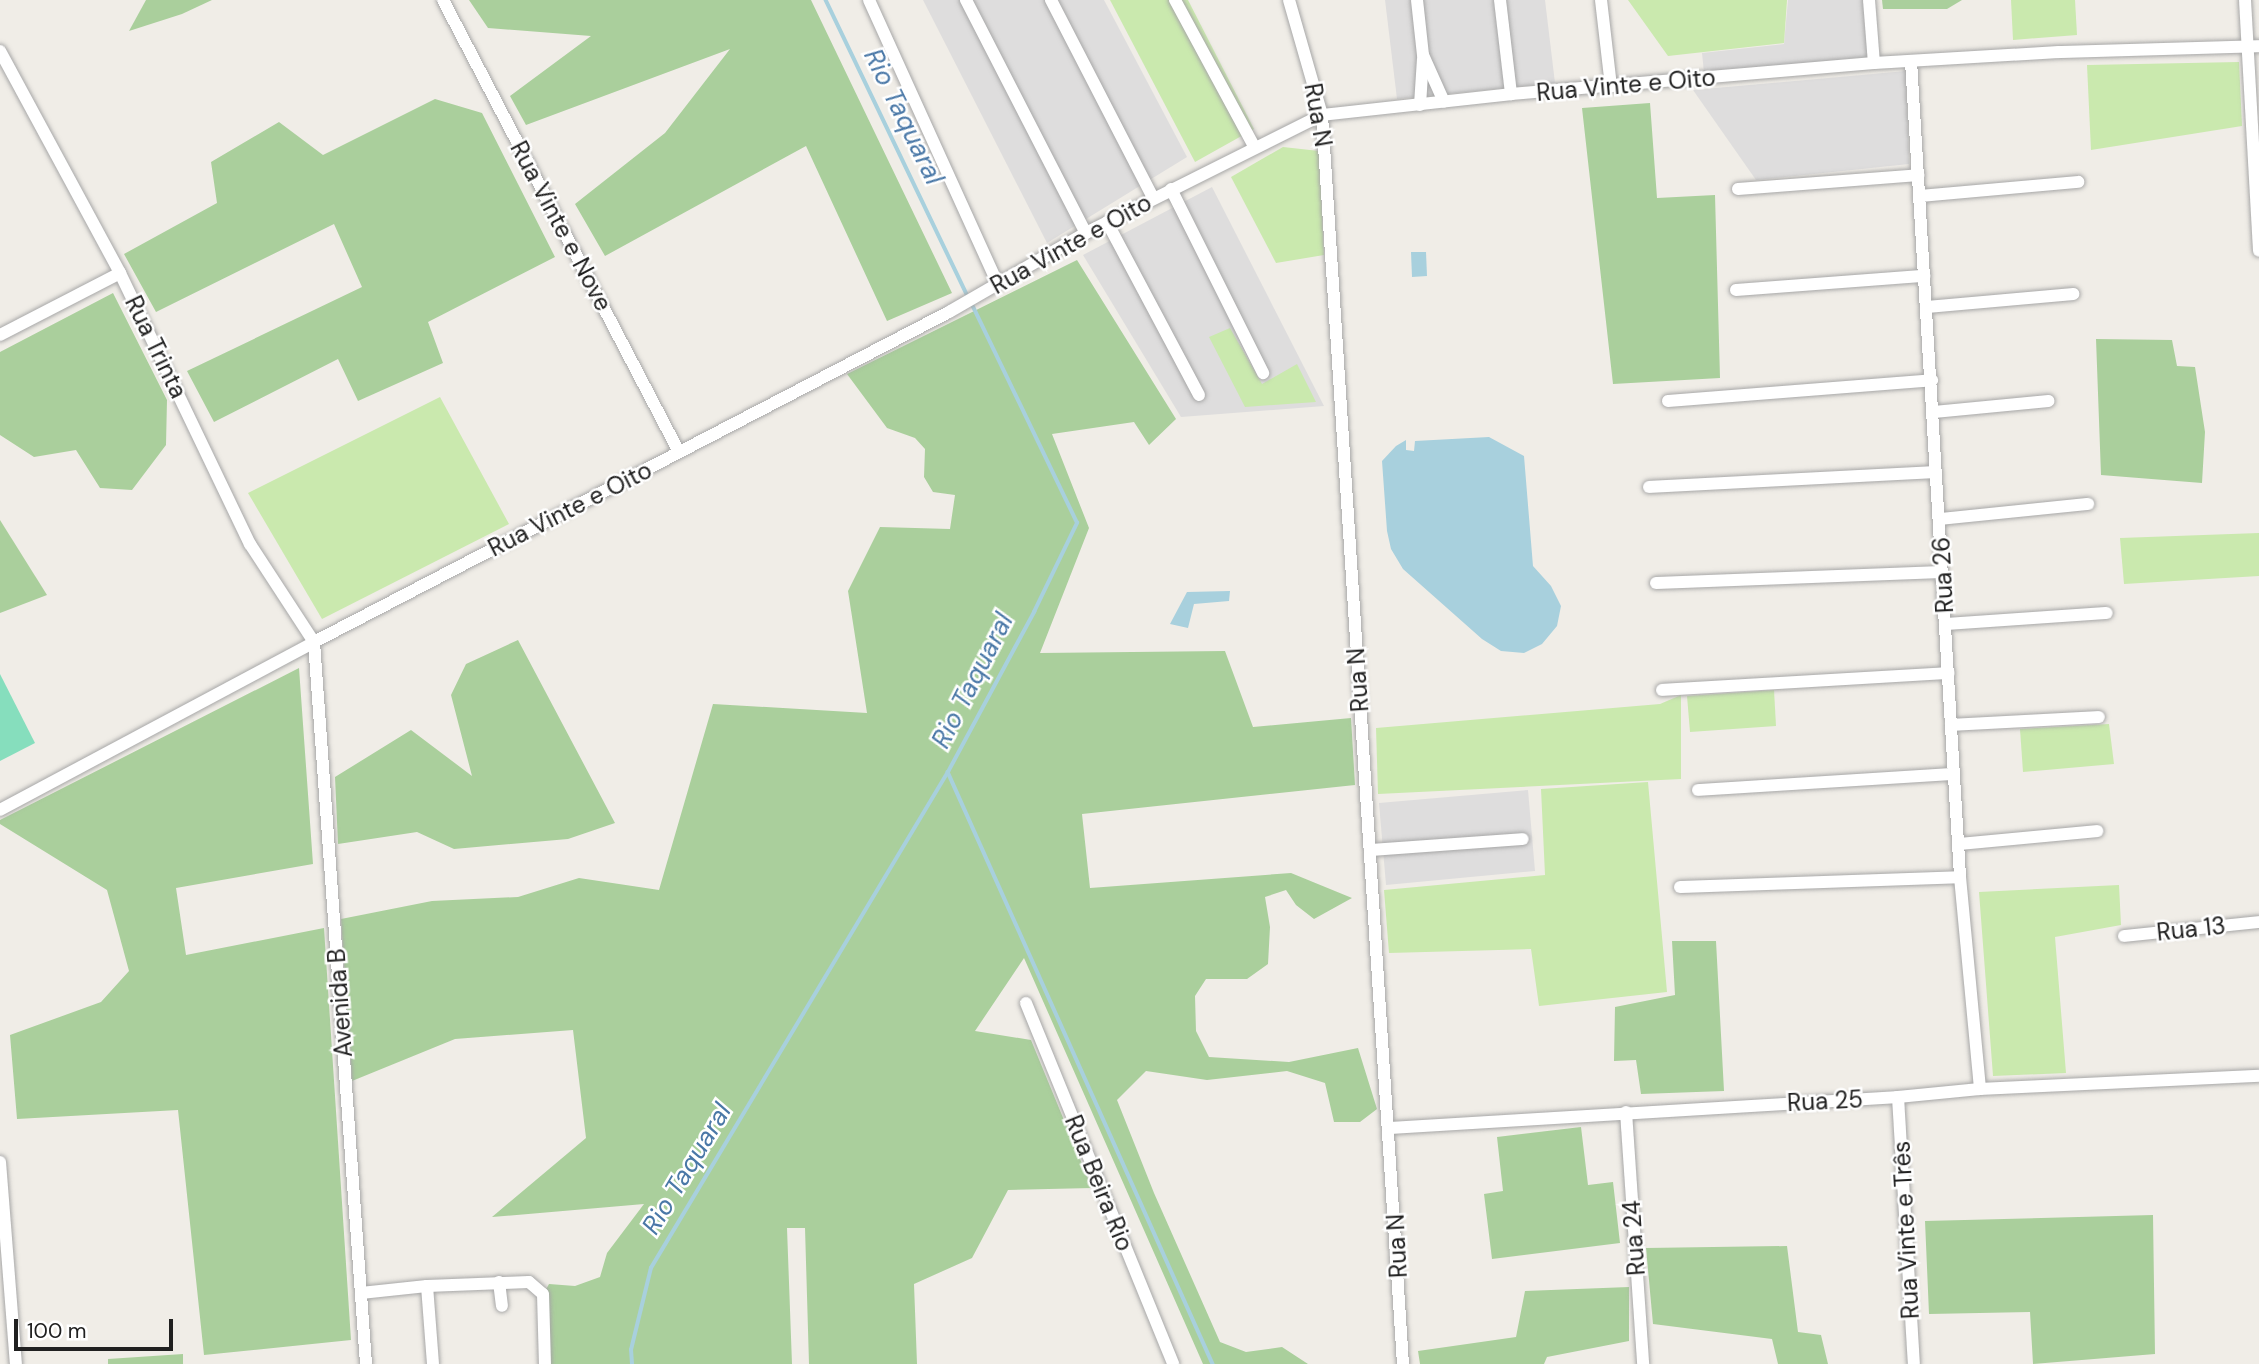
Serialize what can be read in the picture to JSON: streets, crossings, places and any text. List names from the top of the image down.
{
  "streets": {
    "street": [
      "Rua Vinte e Oito",
      "Rua N",
      "Rua Vinte e Nove",
      "Rua Trinta",
      "Rua 26",
      "Rua 13",
      "Avenida B",
      "Rua 25",
      "Rua Beira Rio",
      "Rua Vinte e Três",
      "Rua 24"
    ]
  },
  "crossings": [
    ["Rua Vinte e Oito", "Rua N"],
    ["Rua Vinte e Oito", "Rua Vinte e Nove"],
    ["Rua Vinte e Oito", "Rua Trinta"],
    ["Rua Vinte e Oito", "Rua 26"],
    ["Rua Vinte e Oito", "Avenida B"],
    ["Rua N", "Rua 25"],
    ["Rua Trinta", "Avenida B"],
    ["Rua 26", "Rua 25"],
    ["Rua 25", "Rua Vinte e Três"],
    ["Rua 25", "Rua 24"]
  ],
  "water": ["Rio Taquaral"],
  "scale_bar": "100 m"
}
